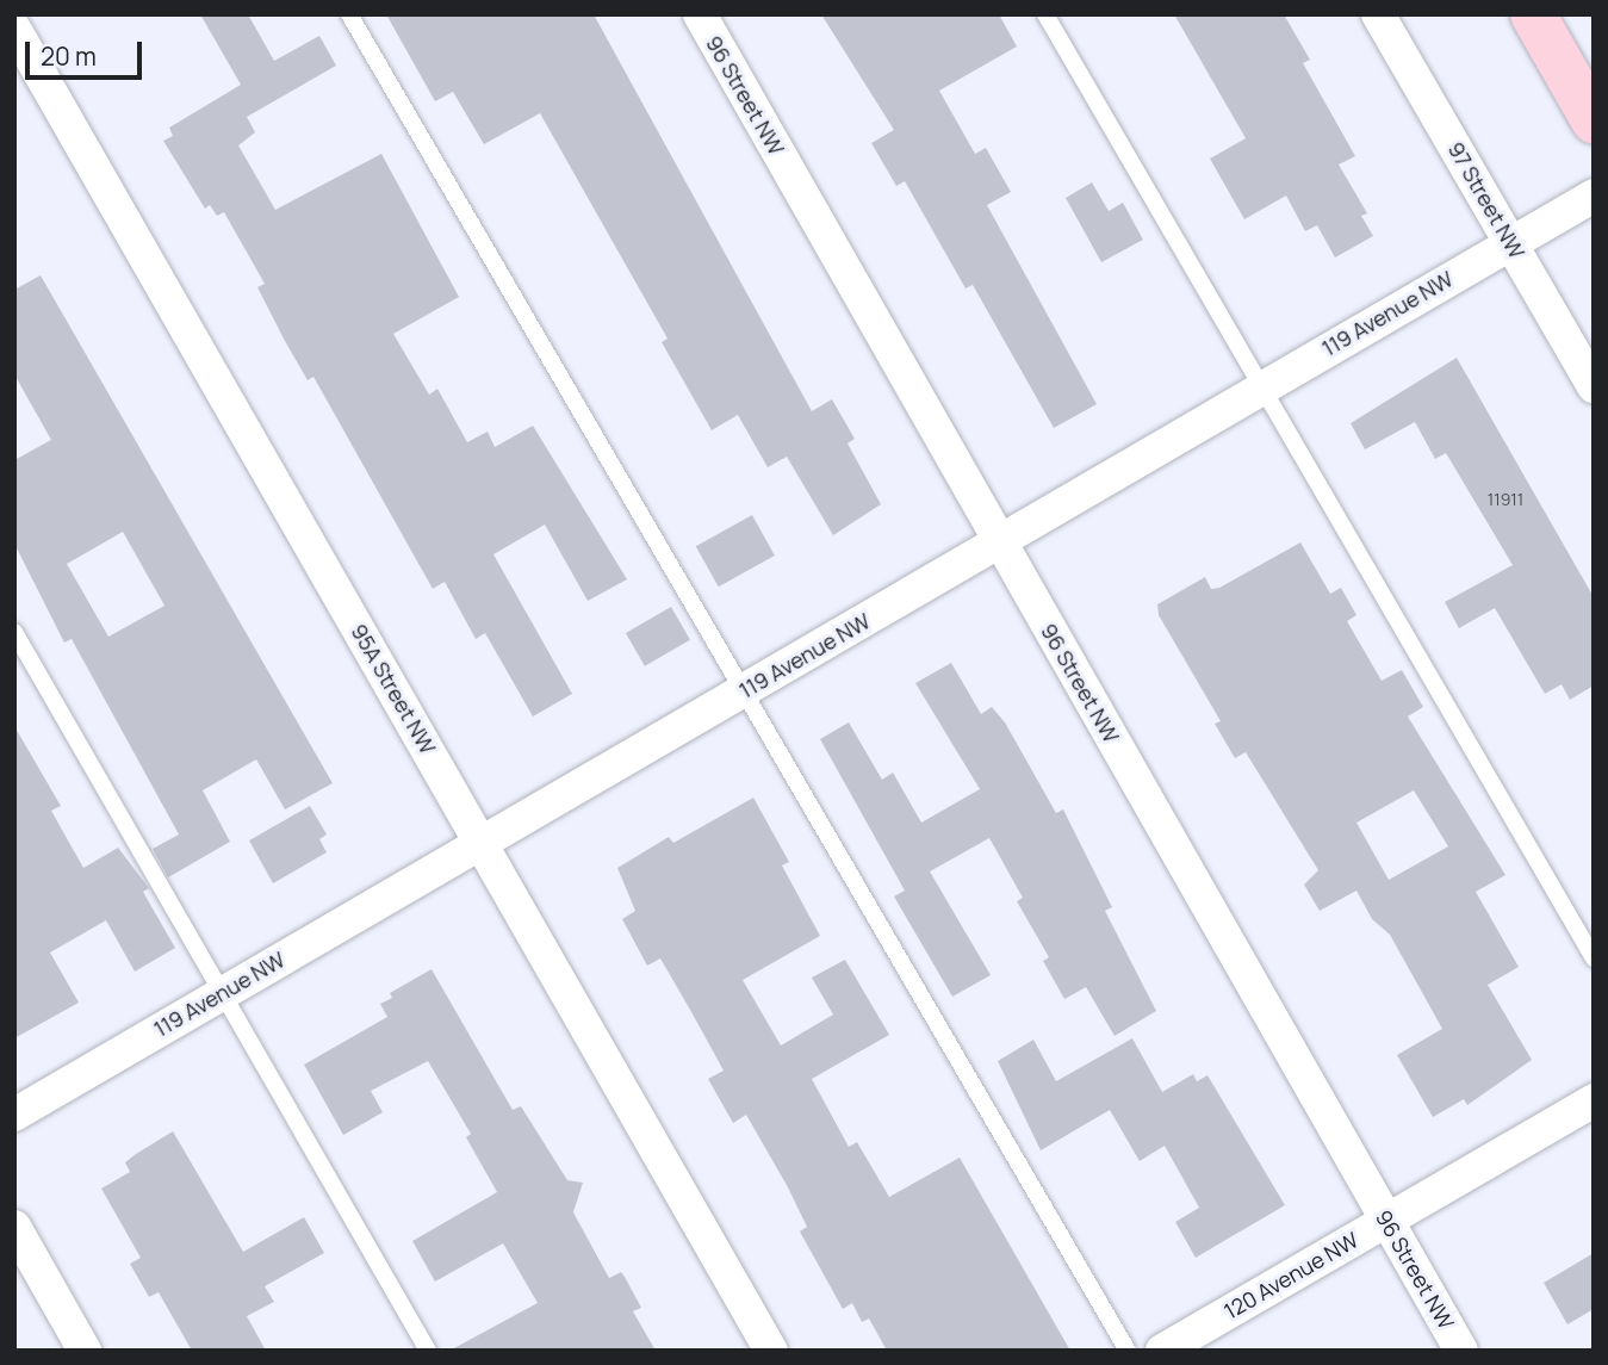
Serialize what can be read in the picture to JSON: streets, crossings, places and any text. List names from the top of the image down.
{
  "streets": {
    "street": [
      "96 Street NW",
      "97 Street NW",
      "119 Avenue NW",
      "95A Street NW",
      "120 Avenue NW"
    ]
  },
  "crossings": [
    ["96 Street NW", "119 Avenue NW"],
    ["96 Street NW", "120 Avenue NW"],
    ["97 Street NW", "119 Avenue NW"],
    ["119 Avenue NW", "95A Street NW"]
  ],
  "house_numbers": ["11911"],
  "scale_bar": "20 m"
}
